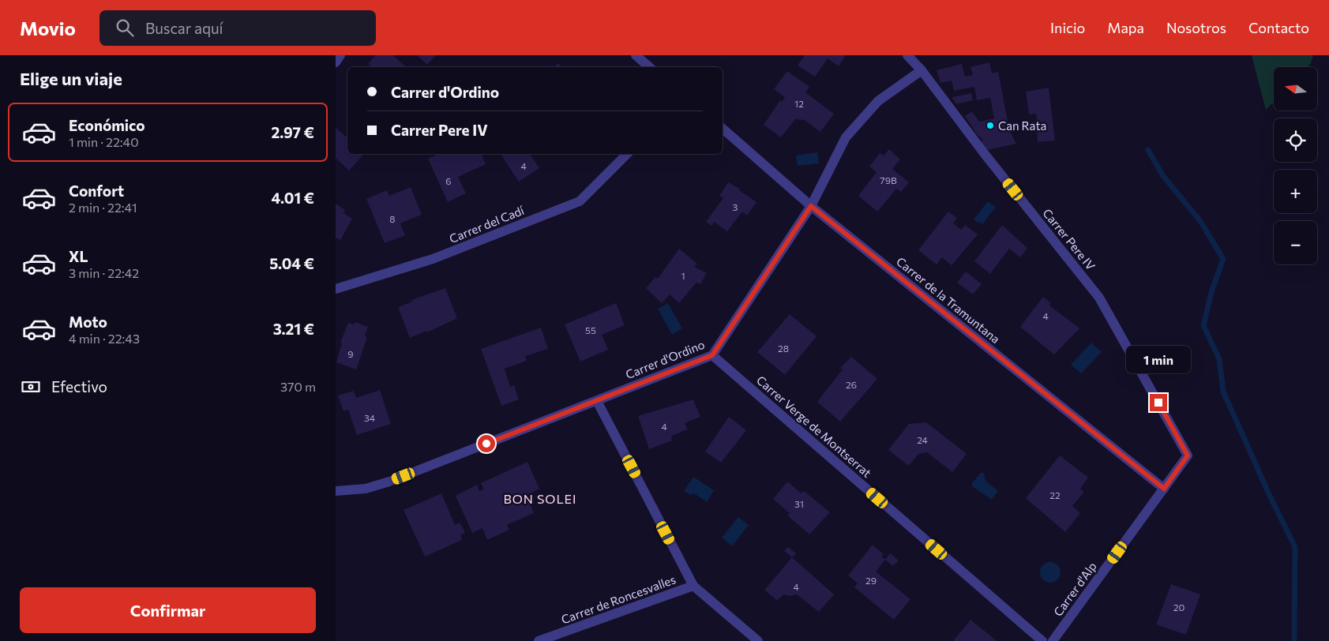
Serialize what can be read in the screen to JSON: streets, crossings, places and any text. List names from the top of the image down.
{
  "streets": {
    "street": [
      "Carrer del Cadí",
      "Carrer Pere IV",
      "Carrer de la Tramuntana",
      "Carrer d'Ordino",
      "Carrer Verge de Montserrat",
      "Carrer d'Alp",
      "Carrer de Roncesvalles"
    ]
  },
  "crossings": [
    ["Carrer Pere IV", "Carrer d'Ordino"],
    ["Carrer Pere IV", "Carrer d'Alp"],
    ["Carrer de la Tramuntana", "Carrer d'Ordino"],
    ["Carrer de la Tramuntana", "Carrer d'Alp"],
    ["Carrer d'Ordino", "Carrer Verge de Montserrat"]
  ],
  "districts": ["BON SOLEI"],
  "places": ["Can Rata"],
  "house_numbers": [
    "12",
    "4",
    "79B",
    "6",
    "3",
    "8",
    "1",
    "4",
    "55",
    "28",
    "9",
    "26",
    "34",
    "4",
    "24",
    "22",
    "31",
    "29",
    "4",
    "20"
  ],
  "north": "left",
  "page": {
    "header": "Movio",
    "search": "Buscar aquí",
    "nav": [
      "Inicio",
      "Mapa",
      "Nosotros",
      "Contacto"
    ],
    "heading": "Elige un viaje",
    "map_buttons": ["+", "−"],
    "banner": ["Carrer d'Ordino", "Carrer Pere IV"],
    "list": [
      {
        "name": "Económico",
        "note": "1 min · 22:40",
        "value": "2.97 €"
      },
      {
        "name": "Confort",
        "note": "2 min · 22:41",
        "value": "4.01 €"
      },
      {
        "name": "XL",
        "note": "3 min · 22:42",
        "value": "5.04 €"
      },
      {
        "name": "Moto",
        "note": "4 min · 22:43",
        "value": "3.21 €"
      }
    ],
    "bubble": "1 min",
    "pay": ["Efectivo", "370 m"],
    "buttons": "Confirmar"
  }
}
